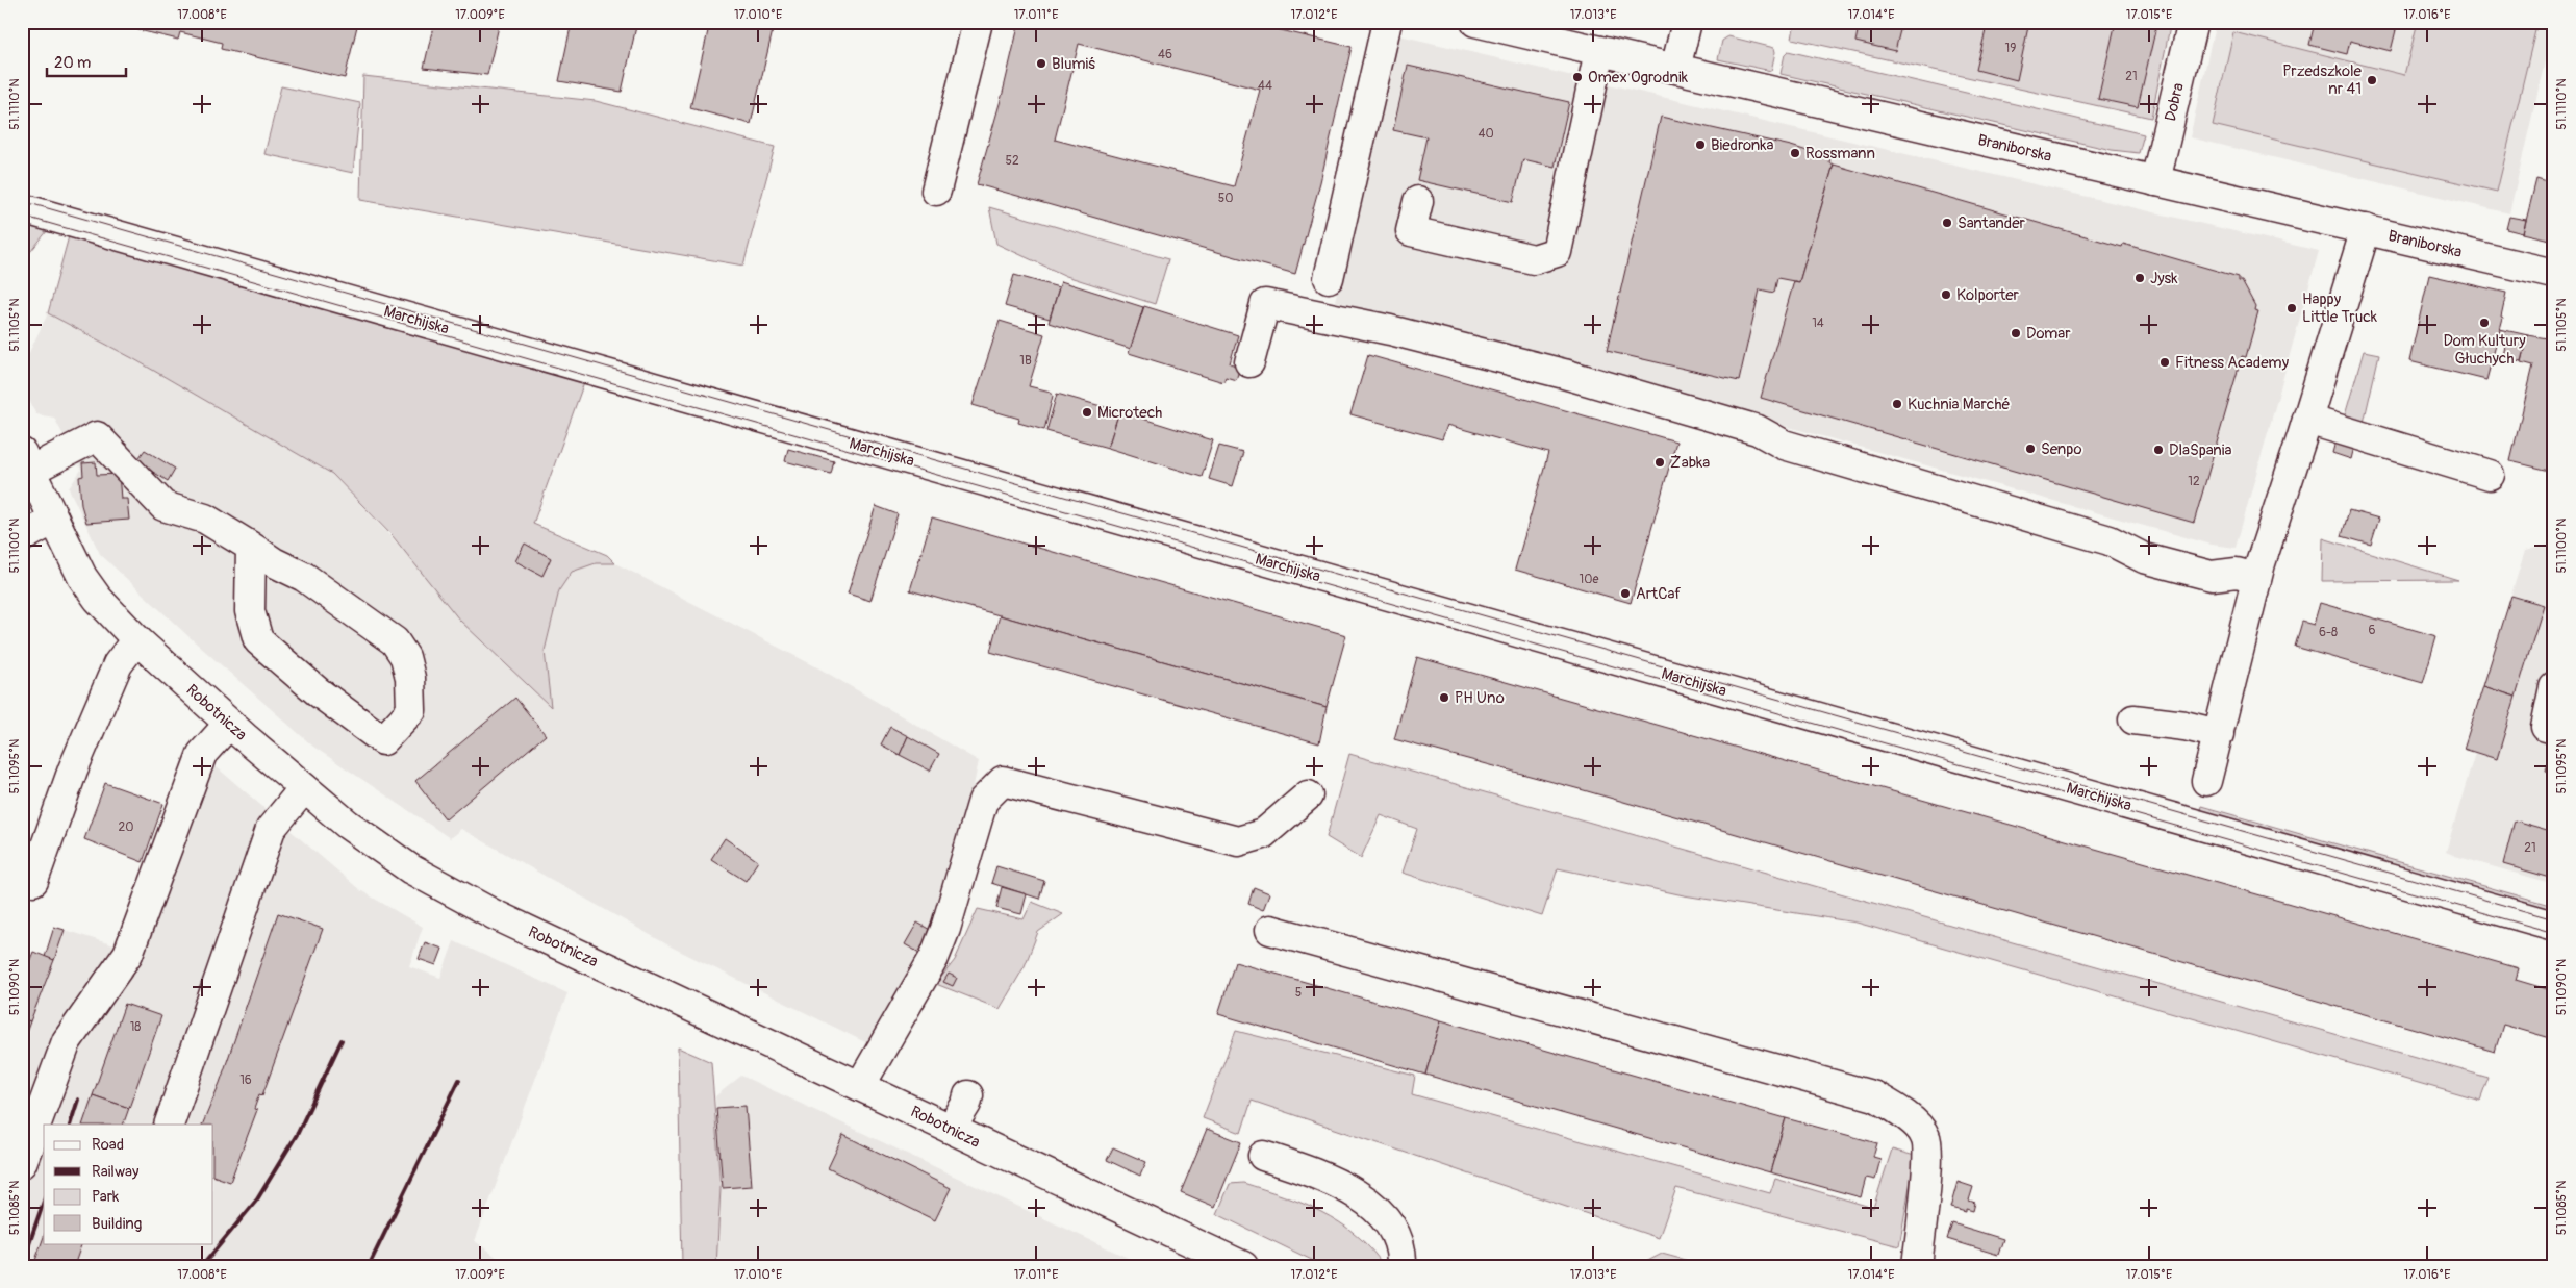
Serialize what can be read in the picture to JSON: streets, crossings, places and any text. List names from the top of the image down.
{
  "streets": {
    "street": [
      "Dobra",
      "Braniborska",
      "Marchijska",
      "Robotnicza"
    ]
  },
  "crossings": [
    ["Dobra", "Braniborska"]
  ],
  "places": [
    "Blumiś",
    "Omex Ogrodnik",
    "Przedszkole nr 41",
    "Biedronka",
    "Rossmann",
    "Santander",
    "Jysk",
    "Kolporter",
    "Happy Little Truck",
    "Dom Kultury Głuchych",
    "Domar",
    "Fitness Academy",
    "Kuchnia Marché",
    "Microtech",
    "Senpo",
    "DlaSpania",
    "Żabka",
    "ArtCaf",
    "PH Uno"
  ],
  "house_numbers": [
    "19",
    "46",
    "21",
    "44",
    "40",
    "52",
    "50",
    "14",
    "1B",
    "12",
    "10e",
    "6",
    "6-8",
    "20",
    "21",
    "5",
    "18",
    "16"
  ],
  "legend": [
    "Road",
    "Railway",
    "Park",
    "Building"
  ],
  "scale_bar": "20 m",
  "coordinates": [
    "17.008°E",
    "17.009°E",
    "17.010°E",
    "17.011°E",
    "17.012°E",
    "17.013°E",
    "17.014°E",
    "17.015°E",
    "17.016°E",
    "51.1110°N",
    "51.1105°N",
    "51.1100°N",
    "51.1095°N",
    "51.1090°N",
    "51.1085°N"
  ]
}
